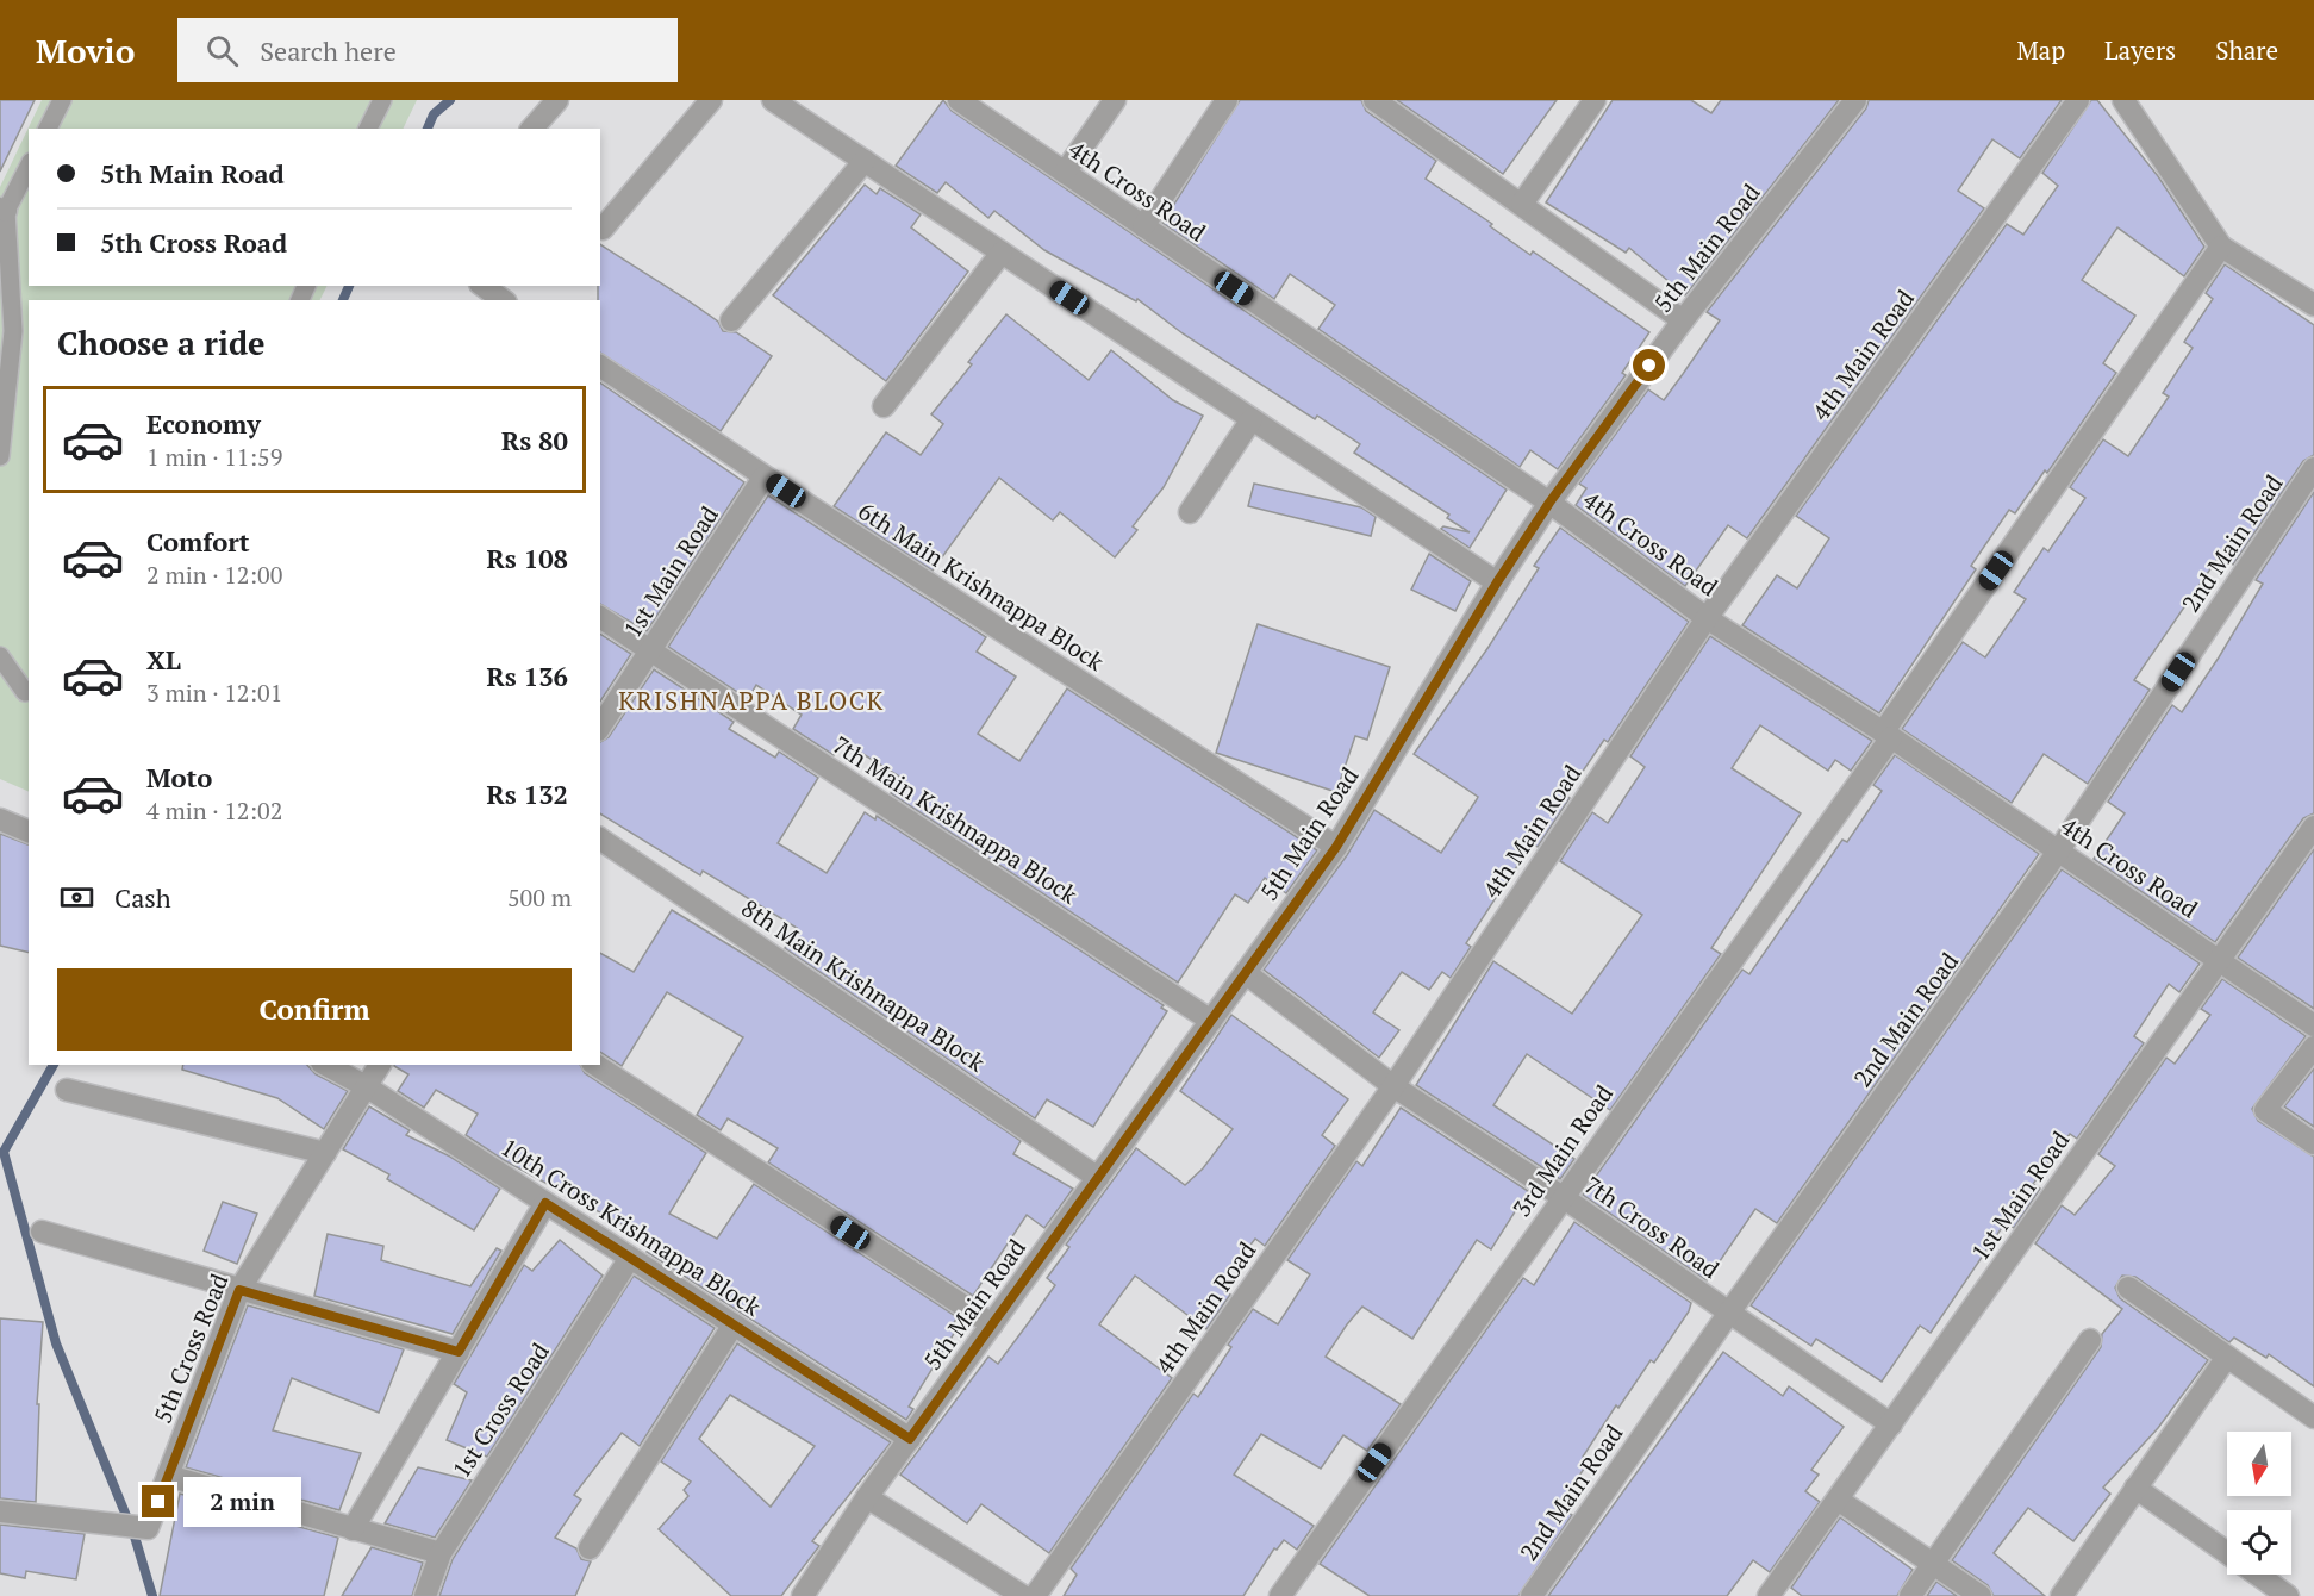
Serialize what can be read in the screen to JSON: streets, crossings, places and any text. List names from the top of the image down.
{
  "streets": {
    "street": [
      "4th Cross Road",
      "5th Main Road",
      "4th Main Road",
      "2nd Main Road",
      "1st Main Road",
      "6th Main Krishnappa Block",
      "7th Main Krishnappa Block",
      "8th Main Krishnappa Block",
      "3rd Main Road",
      "10th Cross Krishnappa Block",
      "7th Cross Road",
      "5th Cross Road",
      "1st Cross Road"
    ]
  },
  "crossings": [
    ["4th Cross Road", "5th Main Road"],
    ["4th Cross Road", "4th Main Road"],
    ["4th Cross Road", "2nd Main Road"],
    ["4th Cross Road", "1st Main Road"],
    ["4th Cross Road", "3rd Main Road"],
    ["5th Main Road", "6th Main Krishnappa Block"],
    ["5th Main Road", "7th Main Krishnappa Block"],
    ["5th Main Road", "8th Main Krishnappa Block"],
    ["5th Main Road", "10th Cross Krishnappa Block"],
    ["5th Main Road", "7th Cross Road"],
    ["4th Main Road", "7th Cross Road"],
    ["2nd Main Road", "7th Cross Road"],
    ["1st Main Road", "6th Main Krishnappa Block"],
    ["1st Main Road", "7th Main Krishnappa Block"],
    ["1st Main Road", "7th Cross Road"],
    ["3rd Main Road", "7th Cross Road"],
    ["10th Cross Krishnappa Block", "5th Cross Road"],
    ["10th Cross Krishnappa Block", "1st Cross Road"]
  ],
  "districts": ["KRISHNAPPA BLOCK"],
  "north": "bottom",
  "page": {
    "header": "Movio",
    "search": "Search here",
    "nav": ["Map", "Layers", "Share"],
    "banner": ["5th Main Road", "5th Cross Road"],
    "heading": "Choose a ride",
    "list": [
      {
        "name": "Economy",
        "note": "1 min · 11:59",
        "value": "Rs 80"
      },
      {
        "name": "Comfort",
        "note": "2 min · 12:00",
        "value": "Rs 108"
      },
      {
        "name": "XL",
        "note": "3 min · 12:01",
        "value": "Rs 136"
      },
      {
        "name": "Moto",
        "note": "4 min · 12:02",
        "value": "Rs 132"
      }
    ],
    "pay": ["Cash", "500 m"],
    "buttons": "Confirm",
    "bubble": "2 min"
  }
}
